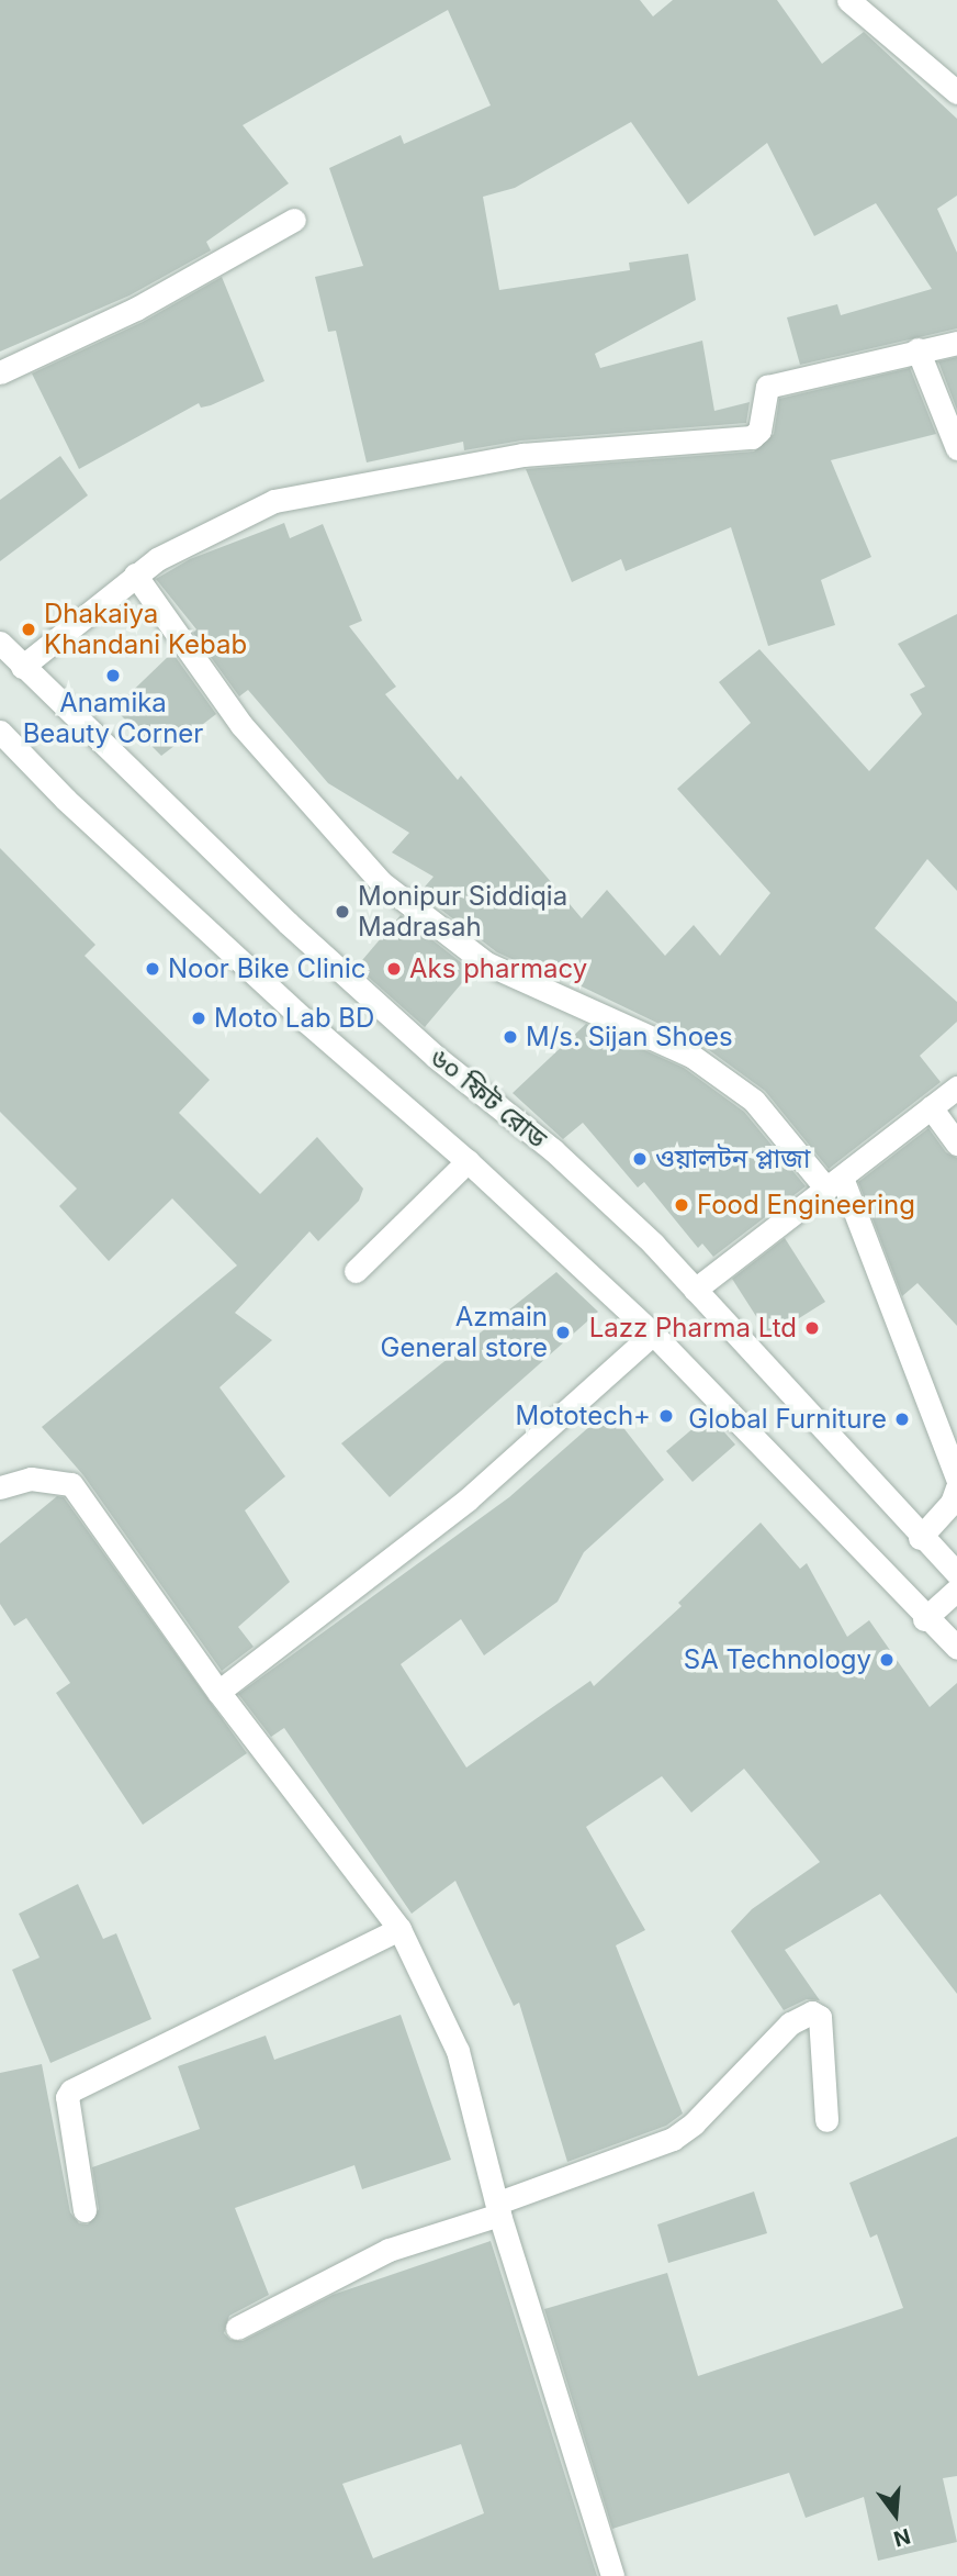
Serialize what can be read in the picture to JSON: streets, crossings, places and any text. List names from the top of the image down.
{
  "streets": {
    "street": ["৬০ ফিট রোড"]
  },
  "places": [
    "Dhakaiya Khandani Kebab",
    "Anamika Beauty Corner",
    "Monipur Siddiqia Madrasah",
    "Noor Bike Clinic",
    "Aks pharmacy",
    "Moto Lab BD",
    "M/s. Sijan Shoes",
    "ওয়ালটন প্লাজা",
    "Food Engineering",
    "Lazz Pharma Ltd",
    "Azmain General store",
    "Mototech+",
    "Global Furniture",
    "SA Technology"
  ],
  "north": "bottom"
}
